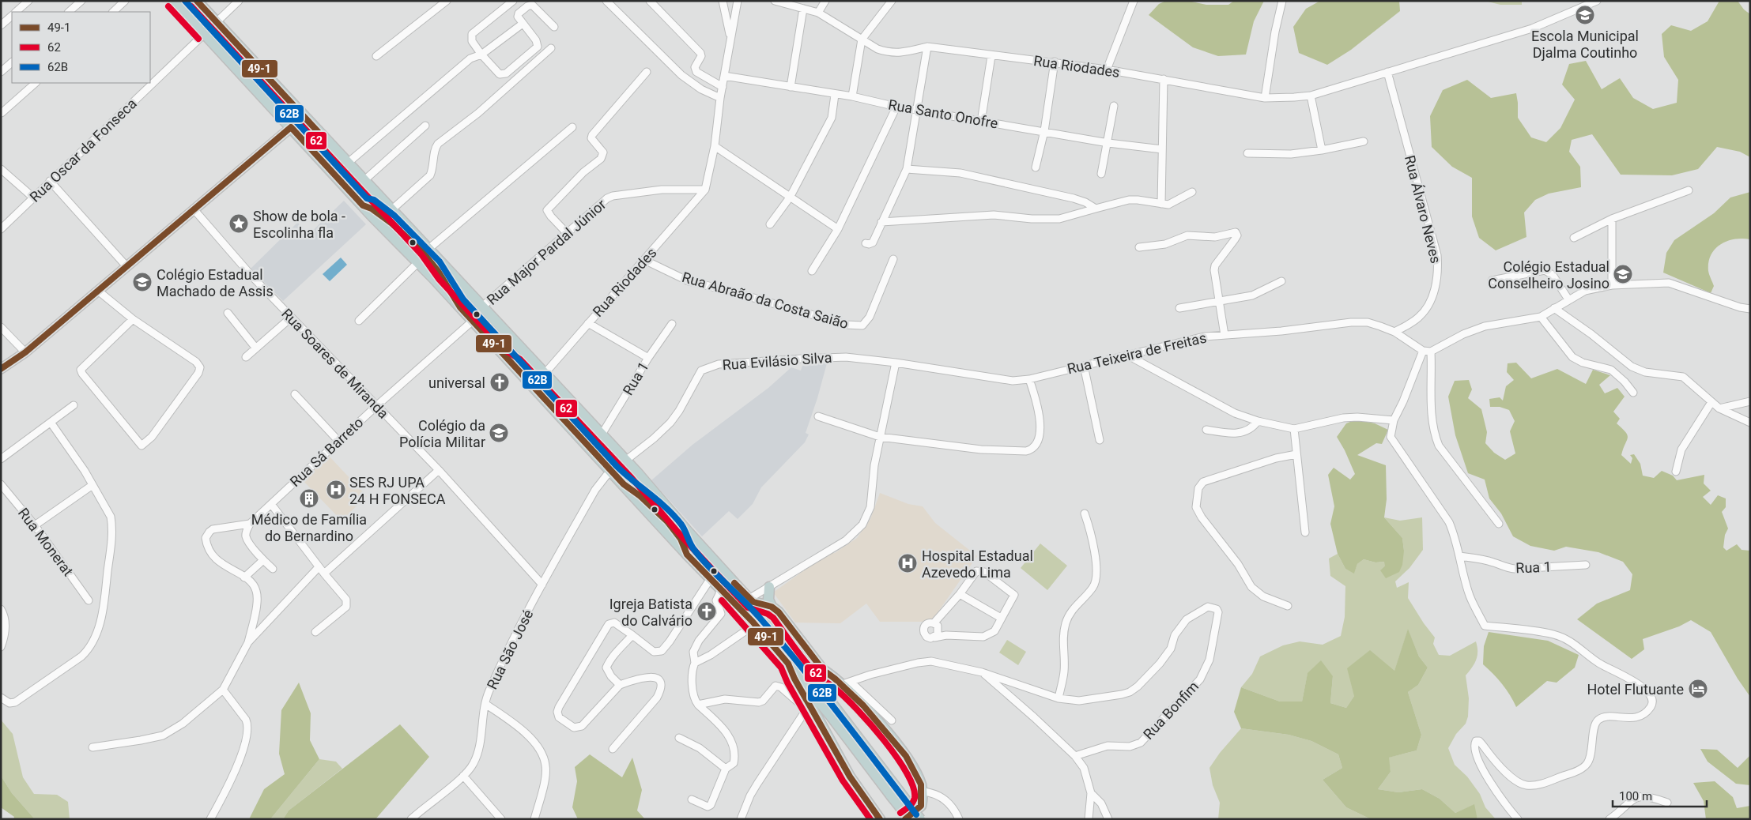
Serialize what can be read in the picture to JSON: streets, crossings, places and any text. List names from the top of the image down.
{
  "streets": {
    "street": [
      "Rua Riodades",
      "Rua Santo Onofre",
      "Rua Oscar da Fonseca",
      "Rua Álvaro Neves",
      "Rua Major Pardal Júnior",
      "Rua Abraão da Costa Saião",
      "Rua Teixeira de Freitas",
      "Rua Evilásio Silva",
      "Rua Soares de Miranda",
      "Rua 1",
      "Rua Sá Barreto",
      "Rua Monerat",
      "Rua São José",
      "Rua Bonfim"
    ]
  },
  "crossings": [
    ["Rua Riodades", "Rua Álvaro Neves"],
    ["Rua Riodades", "Rua Major Pardal Júnior"],
    ["Rua Riodades", "Rua Abraão da Costa Saião"],
    ["Rua Álvaro Neves", "Rua Teixeira de Freitas"],
    ["Rua Teixeira de Freitas", "Rua Evilásio Silva"],
    ["Rua Evilásio Silva", "Rua São José"],
    ["Rua Soares de Miranda", "Rua Sá Barreto"],
    ["Rua Soares de Miranda", "Rua São José"]
  ],
  "places": {
    "school or university": [
      "Escola Municipal Djalma Coutinho",
      "Colégio Estadual Conselheiro Josino",
      "Colégio Estadual Machado de Assis",
      "Colégio da Polícia Militar"
    ],
    "place": ["Show de bola - Escolinha fla"],
    "church": ["universal", "Igreja Batista do Calvário"],
    "hospital": ["SES RJ UPA 24 H FONSECA", "Hospital Estadual Azevedo Lima"],
    "building": ["Médico de Família do Bernardino"],
    "hotel": ["Hotel Flutuante"]
  },
  "lines": ["transit line 49-1", "transit line 62B", "transit line 62"],
  "legend": ["49-1", "62", "62B"],
  "scale_bar": "100 m"
}
